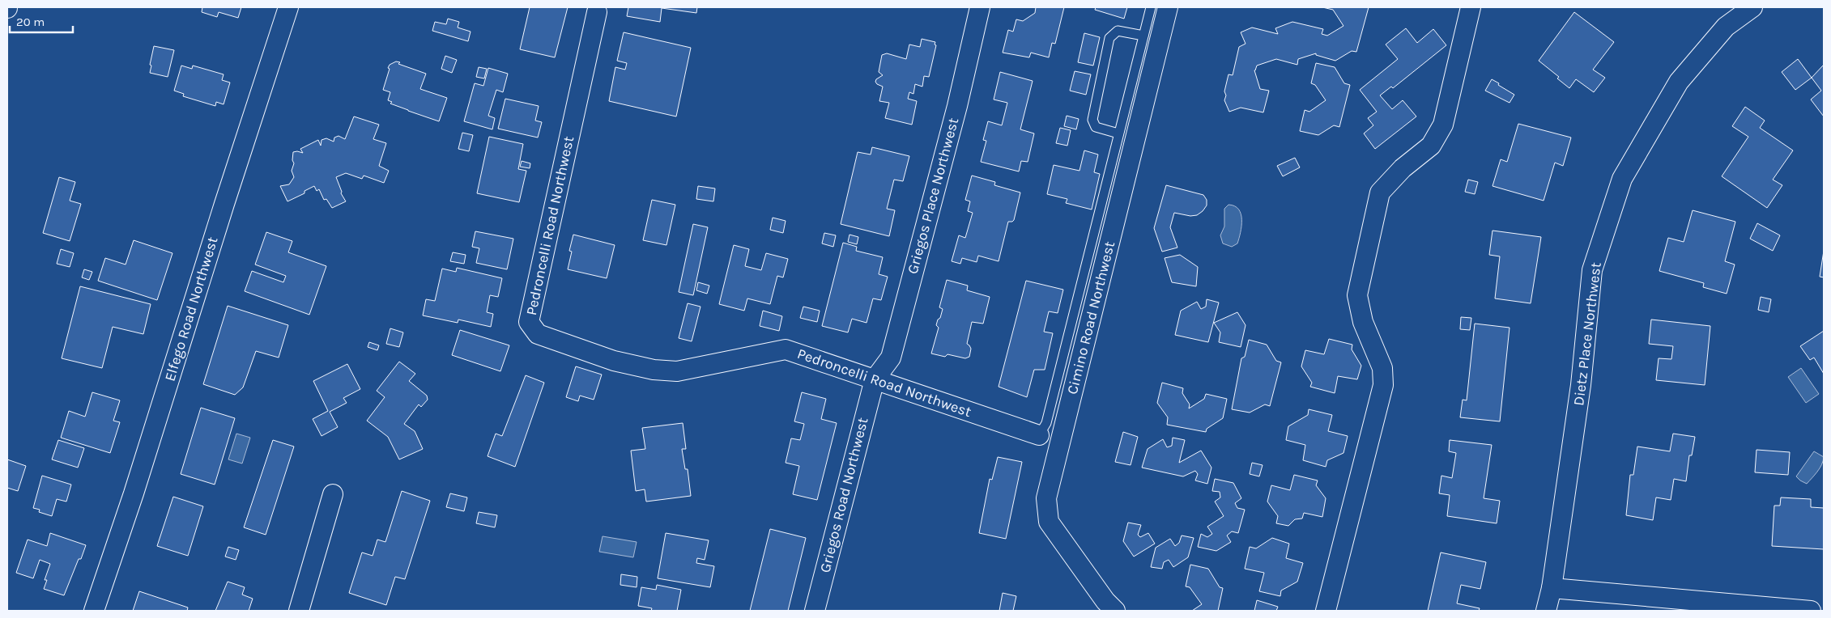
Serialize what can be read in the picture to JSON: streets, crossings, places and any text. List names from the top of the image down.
{
  "streets": {
    "street": [
      "Griegos Place Northwest",
      "Pedroncelli Road Northwest",
      "Elfego Road Northwest",
      "Cimino Road Northwest",
      "Dietz Place Northwest",
      "Griegos Road Northwest"
    ]
  },
  "crossings": [
    ["Griegos Place Northwest", "Pedroncelli Road Northwest"],
    ["Griegos Place Northwest", "Griegos Road Northwest"],
    ["Pedroncelli Road Northwest", "Griegos Road Northwest"]
  ],
  "scale_bar": "20 m"
}
